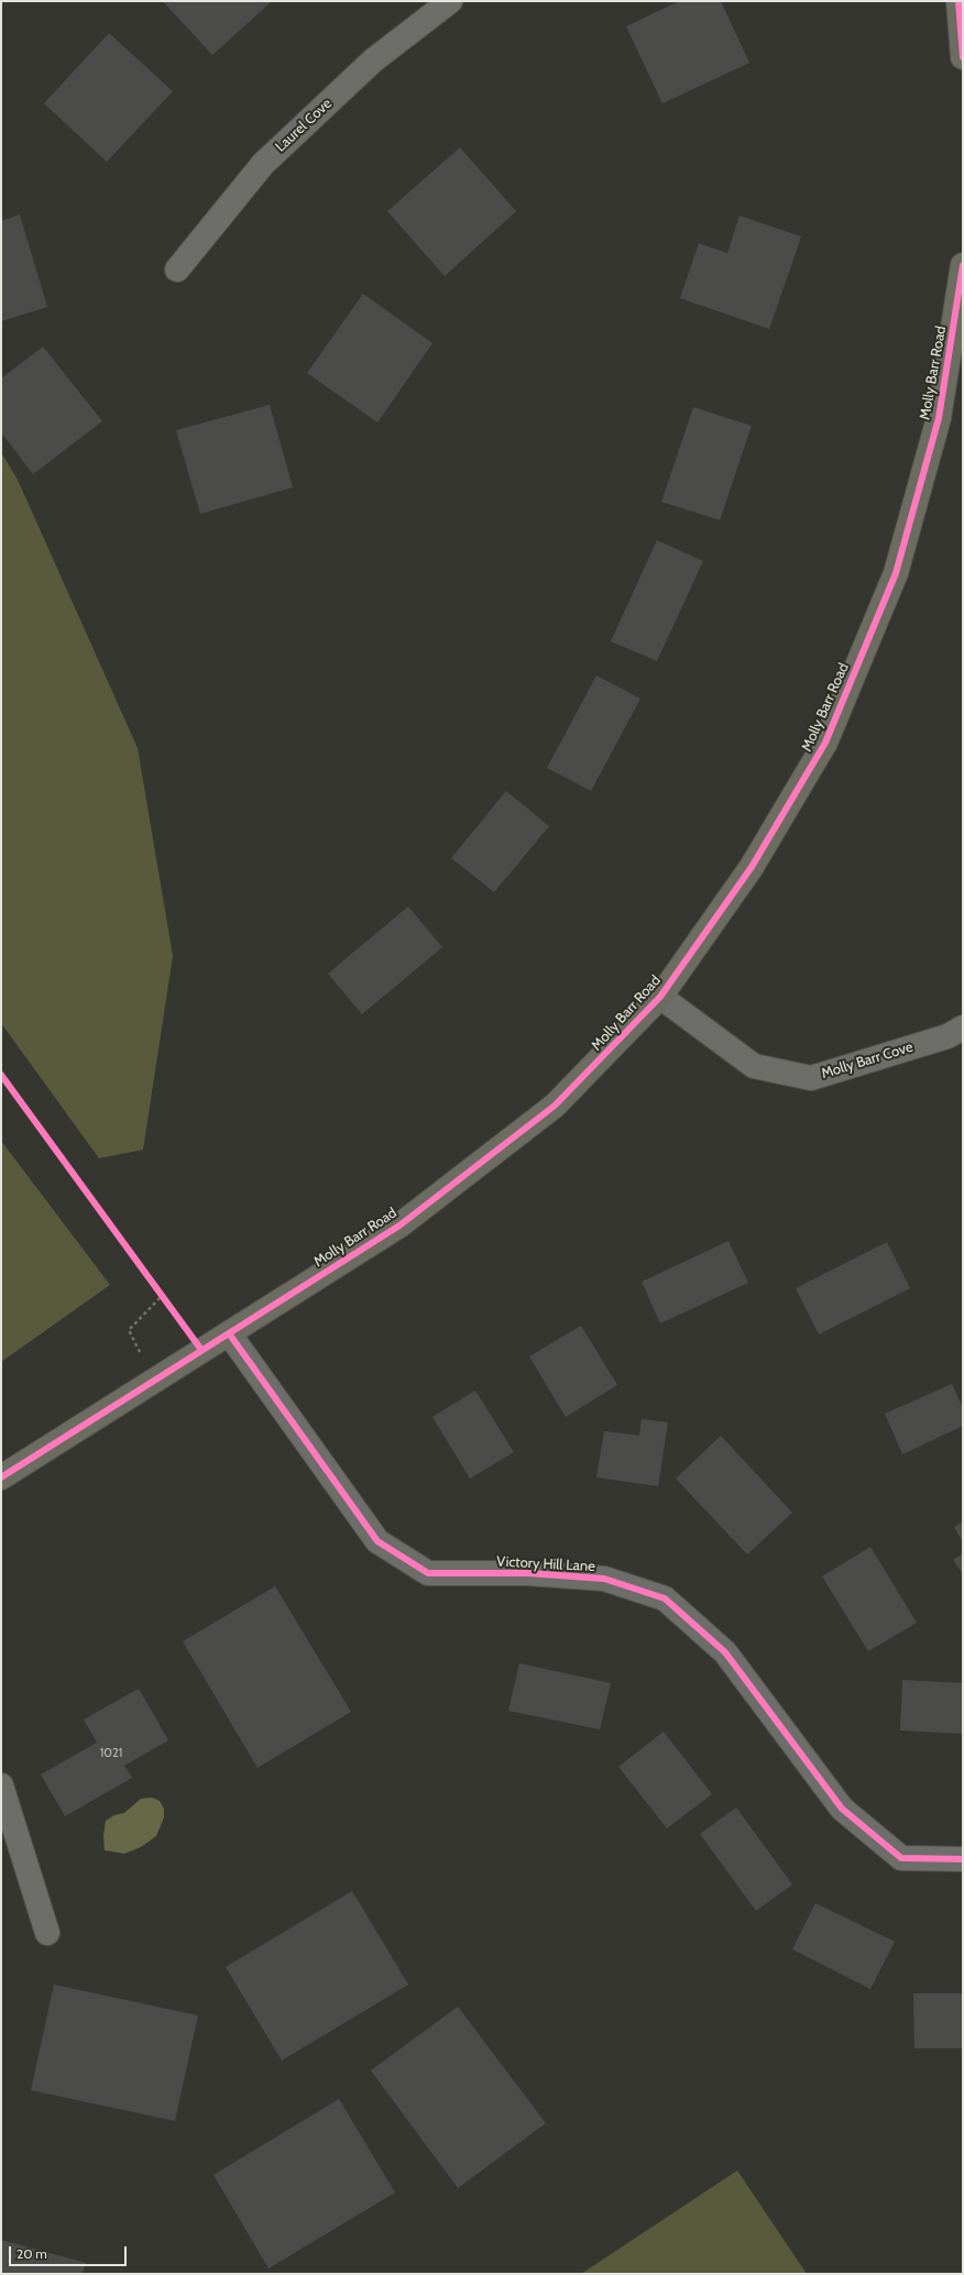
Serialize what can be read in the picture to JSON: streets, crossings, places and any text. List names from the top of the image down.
{
  "streets": {
    "main road": ["Molly Barr Road"],
    "street": ["Laurel Cove", "Molly Barr Cove", "Victory Hill Lane"]
  },
  "crossings": [
    ["Molly Barr Road", "Molly Barr Cove"],
    ["Molly Barr Road", "Victory Hill Lane"]
  ],
  "house_numbers": ["1021"],
  "scale_bar": "20 m"
}
